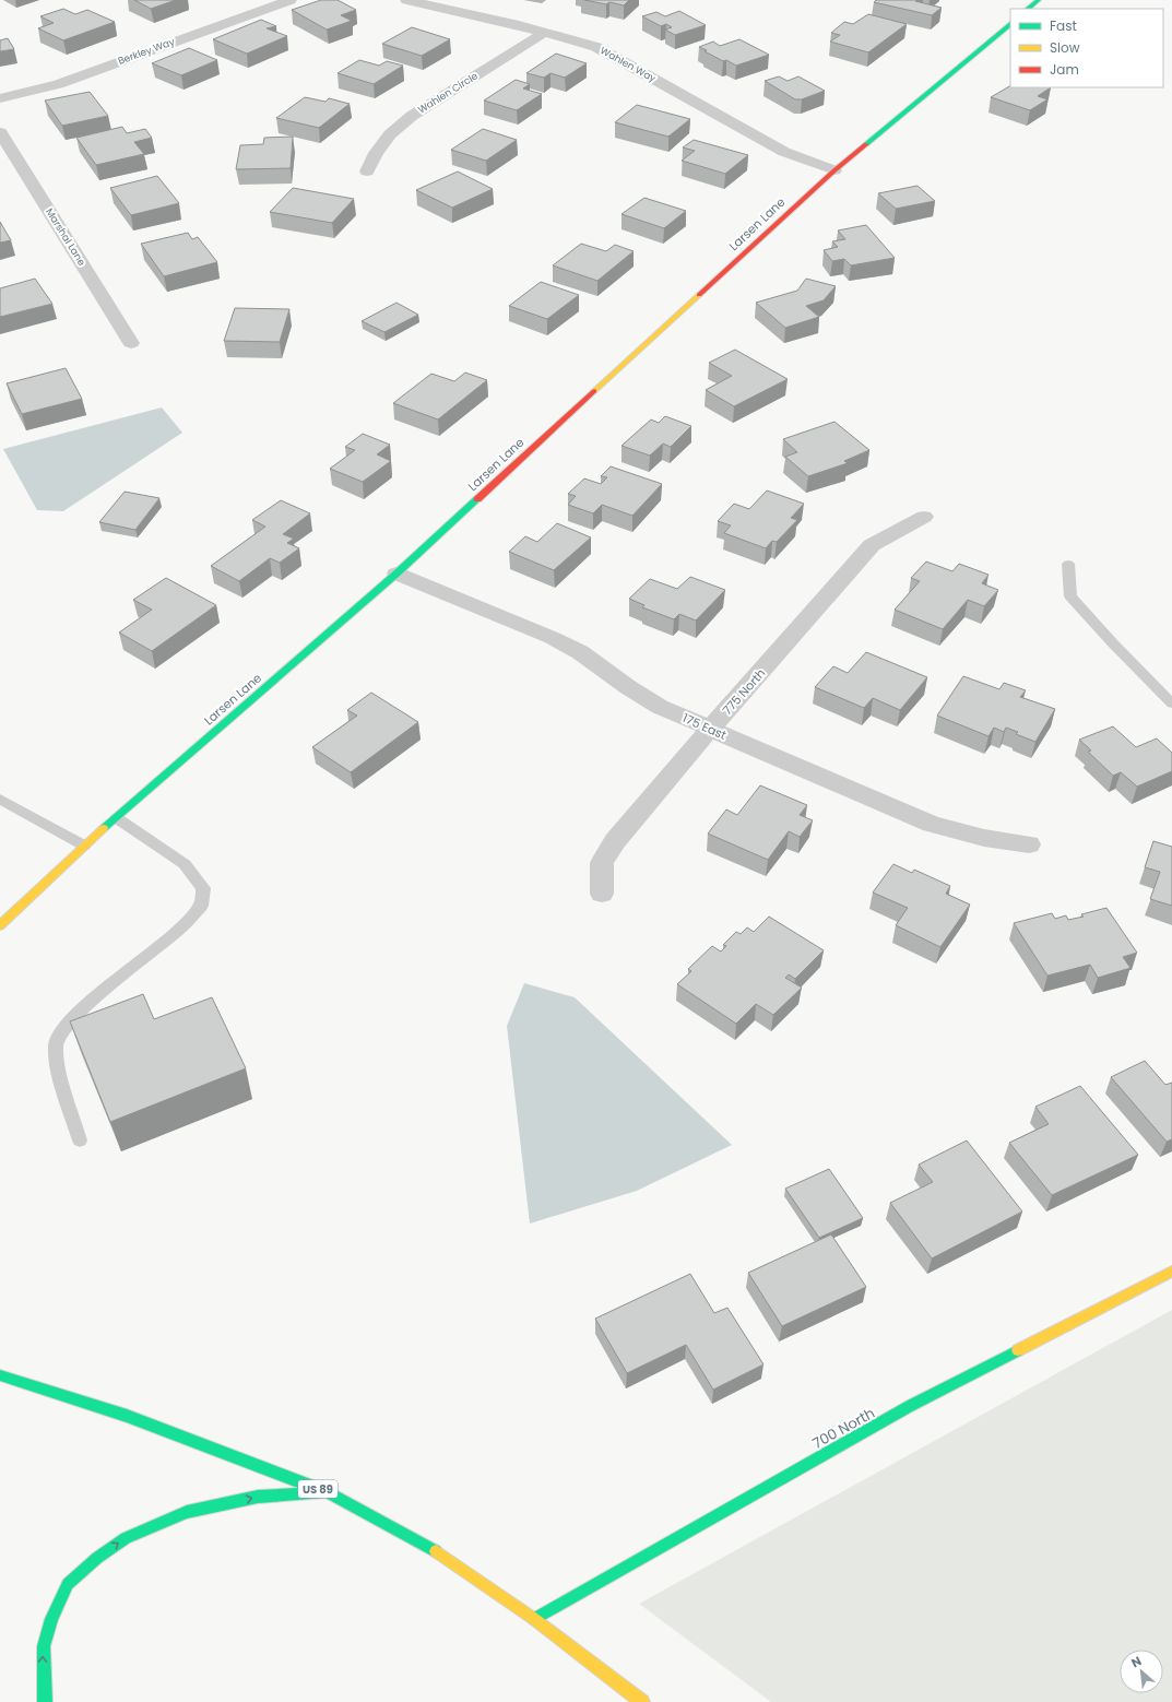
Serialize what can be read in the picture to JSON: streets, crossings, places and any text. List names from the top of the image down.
{
  "streets": {
    "main road": ["Larsen Lane", "700 North", "US 89"],
    "street": [
      "Berkley Way",
      "Wahlen Way",
      "Wahlen Circle",
      "Marshal Lane",
      "775 North",
      "175 East"
    ]
  },
  "crossings": [
    ["Wahlen Way", "Wahlen Circle"],
    ["Wahlen Way", "Larsen Lane"],
    ["Larsen Lane", "175 East"],
    ["775 North", "175 East"],
    ["700 North", "US 89"]
  ],
  "legend": ["Fast", "Slow", "Jam"],
  "north": "top left"
}
